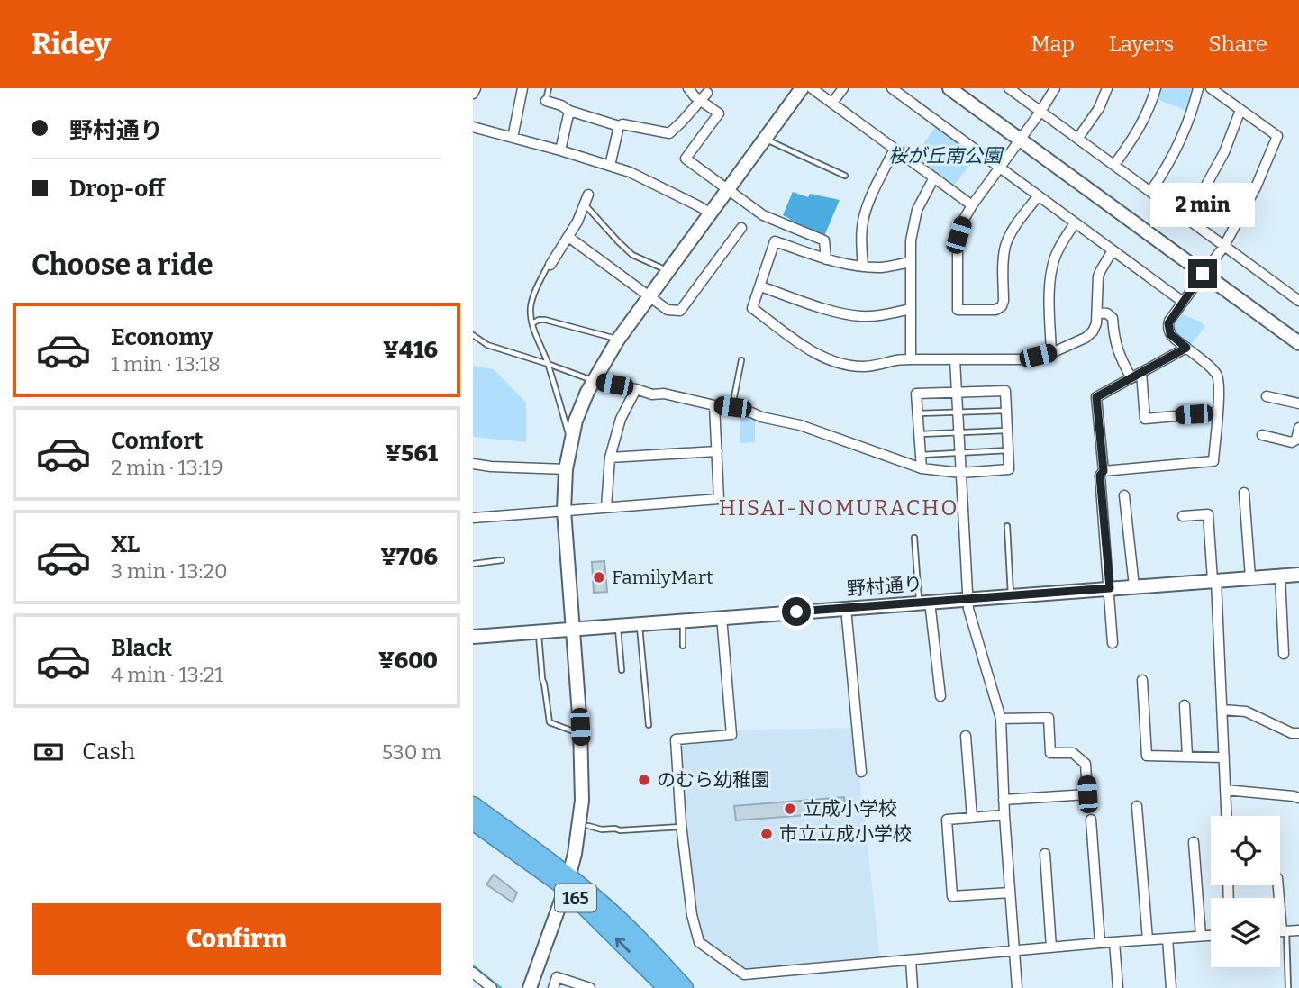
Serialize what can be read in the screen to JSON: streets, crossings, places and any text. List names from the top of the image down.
{
  "streets": {
    "highway": ["165"],
    "street": ["野村通り"]
  },
  "districts": ["HISAI-NOMURACHO"],
  "parks": ["桜が丘南公園"],
  "places": [
    "FamilyMart",
    "のむら幼稚園",
    "立成小学校",
    "市立立成小学校"
  ],
  "page": {
    "header": "Ridey",
    "nav": ["Map", "Layers", "Share"],
    "banner": ["野村通り", "Drop-off"],
    "bubble": "2 min",
    "heading": "Choose a ride",
    "list": [
      {
        "name": "Economy",
        "note": "1 min · 13:18",
        "value": "¥416"
      },
      {
        "name": "Comfort",
        "note": "2 min · 13:19",
        "value": "¥561"
      },
      {
        "name": "XL",
        "note": "3 min · 13:20",
        "value": "¥706"
      },
      {
        "name": "Black",
        "note": "4 min · 13:21",
        "value": "¥600"
      }
    ],
    "pay": ["Cash", "530 m"],
    "buttons": "Confirm"
  }
}
